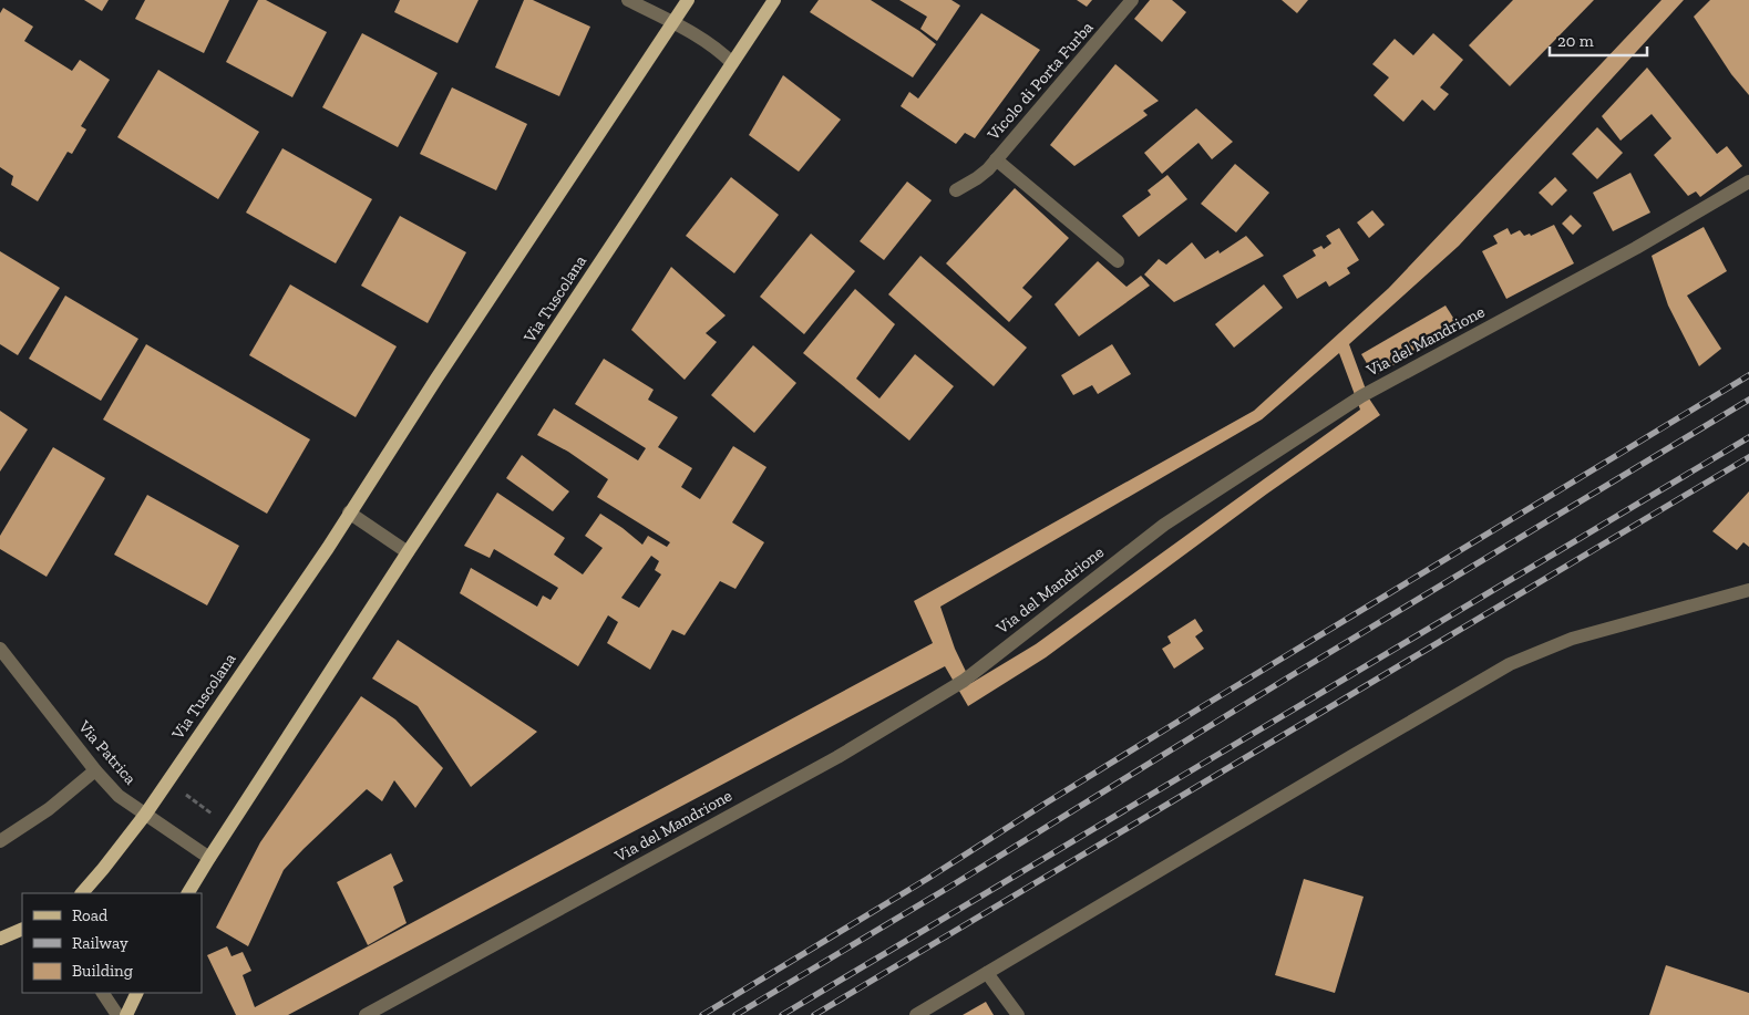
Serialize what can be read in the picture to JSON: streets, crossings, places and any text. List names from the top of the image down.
{
  "streets": {
    "main road": ["Via Tuscolana"],
    "street": ["Vicolo di Porta Furba", "Via del Mandrione", "Via Patrica"]
  },
  "crossings": [
    ["Via Tuscolana", "Via Patrica"]
  ],
  "legend": ["Road", "Railway", "Building"],
  "scale_bar": "20 m"
}
